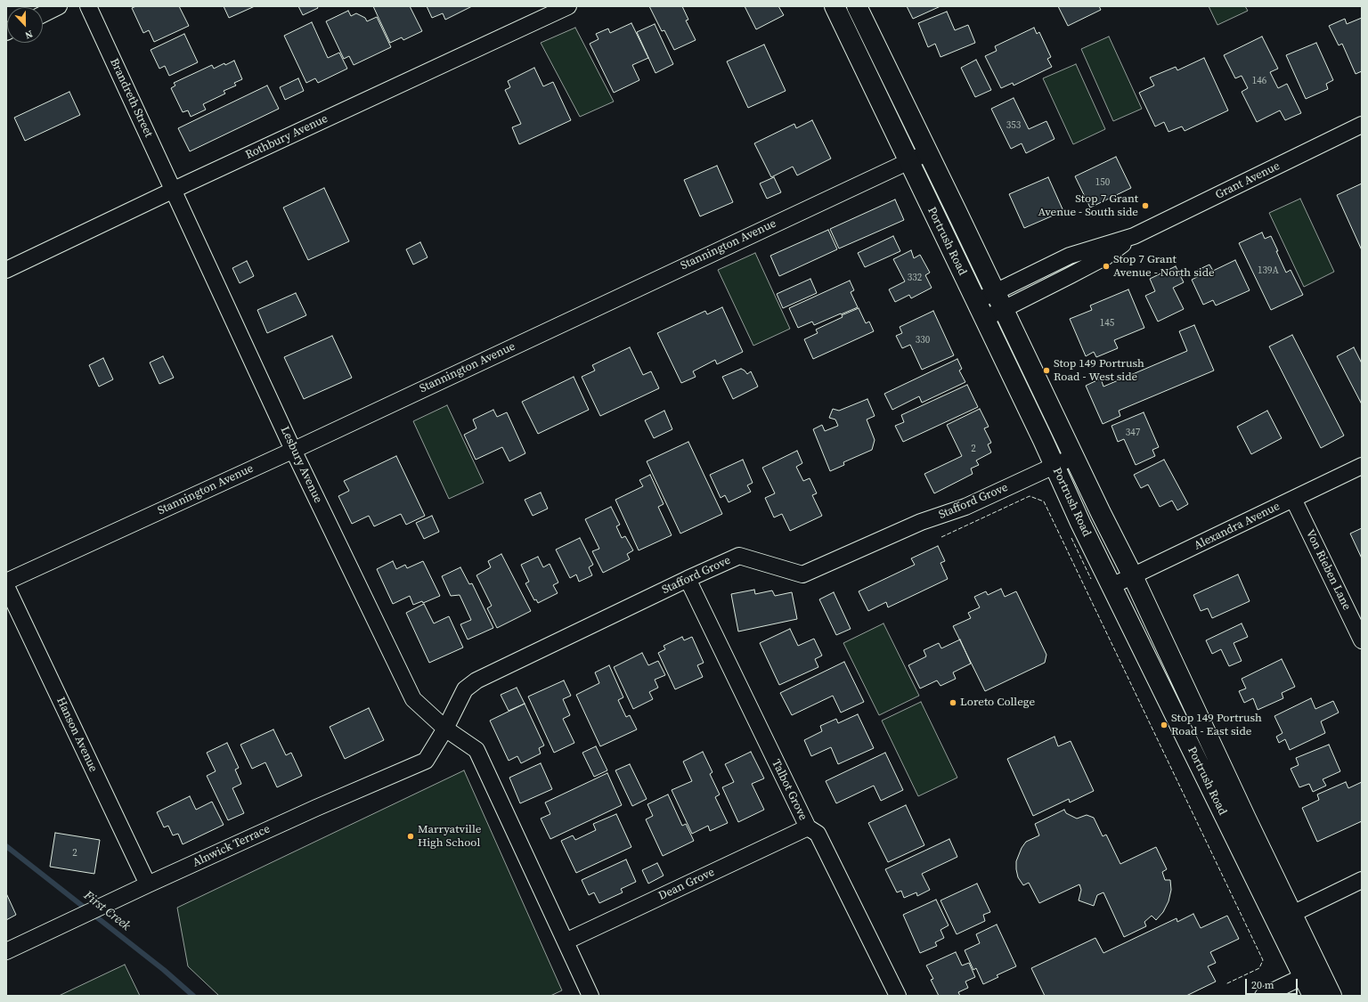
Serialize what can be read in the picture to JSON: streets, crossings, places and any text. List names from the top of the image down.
{
  "streets": {
    "highway": ["Portrush Road"],
    "street": [
      "Brandreth Street",
      "Rothbury Avenue",
      "Grant Avenue",
      "Stannington Avenue",
      "Lesbury Avenue",
      "Stafford Grove",
      "Alexandra Avenue",
      "Von Rieben Lane",
      "Hanson Avenue",
      "Talbot Grove",
      "Alnwick Terrace",
      "Dean Grove"
    ]
  },
  "crossings": [
    ["Brandreth Street", "Rothbury Avenue"],
    ["Brandreth Street", "Lesbury Avenue"],
    ["Rothbury Avenue", "Lesbury Avenue"],
    ["Grant Avenue", "Portrush Road"],
    ["Portrush Road", "Stannington Avenue"],
    ["Portrush Road", "Stafford Grove"],
    ["Portrush Road", "Alexandra Avenue"],
    ["Stannington Avenue", "Lesbury Avenue"],
    ["Lesbury Avenue", "Stafford Grove"],
    ["Lesbury Avenue", "Alnwick Terrace"],
    ["Stafford Grove", "Talbot Grove"],
    ["Stafford Grove", "Alnwick Terrace"],
    ["Alexandra Avenue", "Von Rieben Lane"],
    ["Hanson Avenue", "Alnwick Terrace"],
    ["Talbot Grove", "Dean Grove"]
  ],
  "water": ["First Creek"],
  "places": [
    "Stop 7 Grant Avenue - South side",
    "Stop 7 Grant Avenue - North side",
    "Stop 149 Portrush Road - West side",
    "Loreto College",
    "Stop 149 Portrush Road - East side",
    "Marryatville High School"
  ],
  "house_numbers": [
    "146",
    "353",
    "150",
    "139A",
    "332",
    "145",
    "330",
    "347",
    "2",
    "2"
  ],
  "scale_bar": "20 m",
  "north": "bottom"
}
